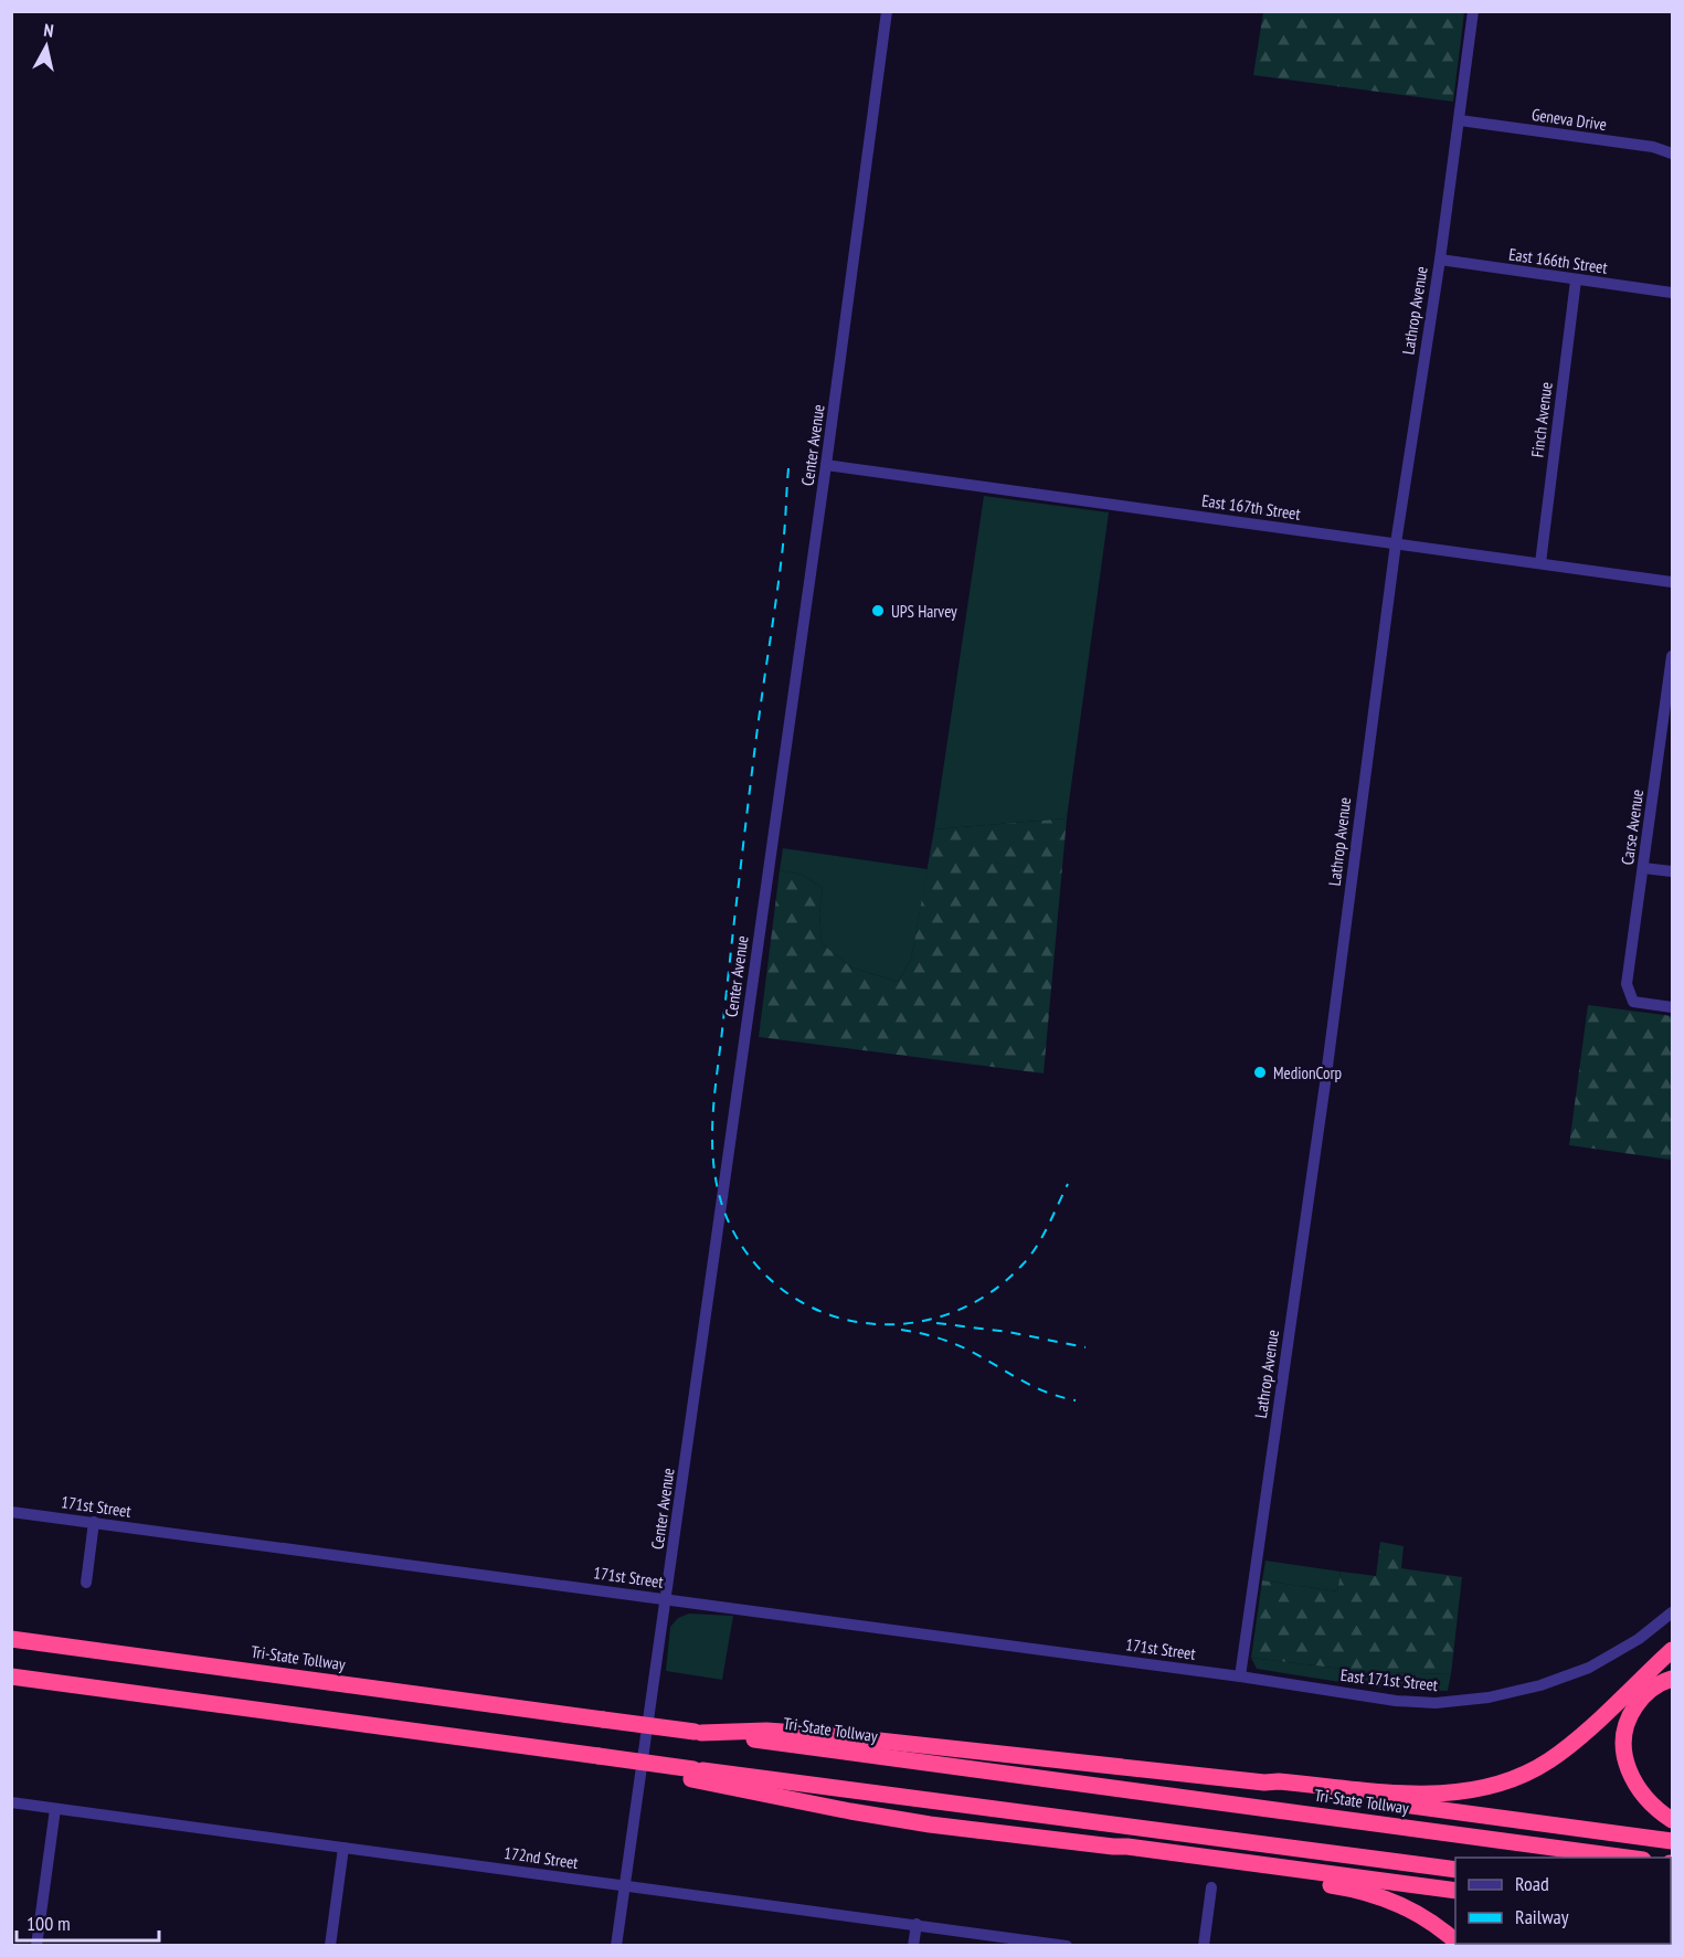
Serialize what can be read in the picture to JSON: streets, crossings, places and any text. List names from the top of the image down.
{
  "streets": {
    "highway": ["Tri-State Tollway"],
    "street": [
      "Geneva Drive",
      "East 166th Street",
      "Lathrop Avenue",
      "Finch Avenue",
      "Center Avenue",
      "East 167th Street",
      "Carse Avenue",
      "171st Street",
      "East 171st Street",
      "172nd Street"
    ]
  },
  "crossings": [
    ["Geneva Drive", "Lathrop Avenue"],
    ["East 166th Street", "Lathrop Avenue"],
    ["East 166th Street", "Finch Avenue"],
    ["Lathrop Avenue", "East 167th Street"],
    ["Lathrop Avenue", "171st Street"],
    ["Lathrop Avenue", "East 171st Street"],
    ["Finch Avenue", "East 167th Street"],
    ["Center Avenue", "East 167th Street"],
    ["Center Avenue", "171st Street"],
    ["Center Avenue", "172nd Street"],
    ["171st Street", "East 171st Street"]
  ],
  "places": ["UPS Harvey", "MedionCorp"],
  "legend": ["Road", "Railway"],
  "scale_bar": "100 m",
  "north": "top"
}
